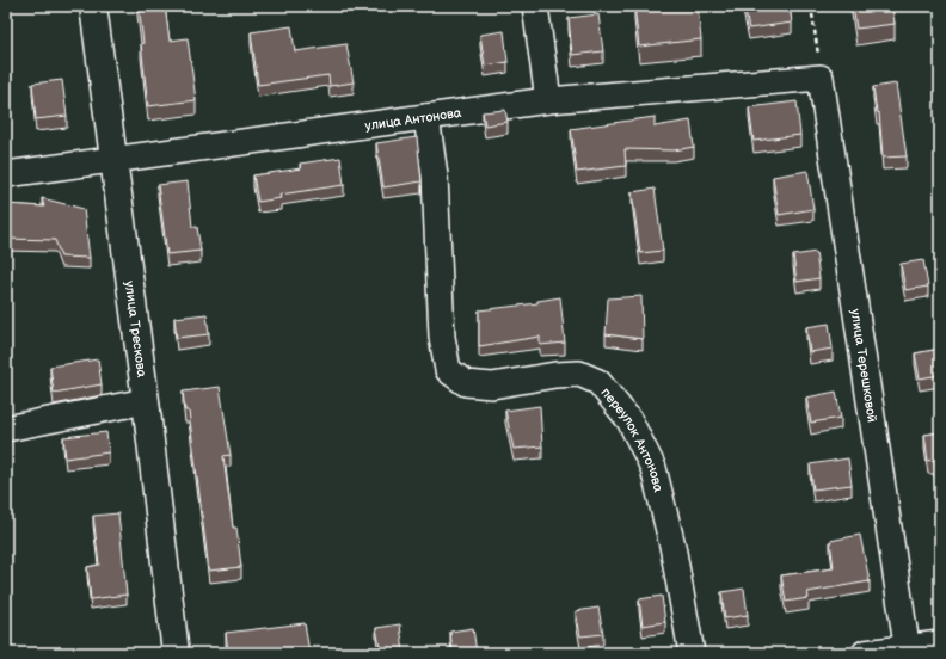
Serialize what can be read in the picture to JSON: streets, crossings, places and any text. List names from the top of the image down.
{
  "streets": {
    "main road": ["улица Трескова"],
    "street": ["улица Антонова", "улица Терешковой", "переулок Антонова"]
  },
  "crossings": [
    ["улица Антонова", "улица Трескова"],
    ["улица Антонова", "улица Терешковой"],
    ["улица Антонова", "переулок Антонова"]
  ]
}
